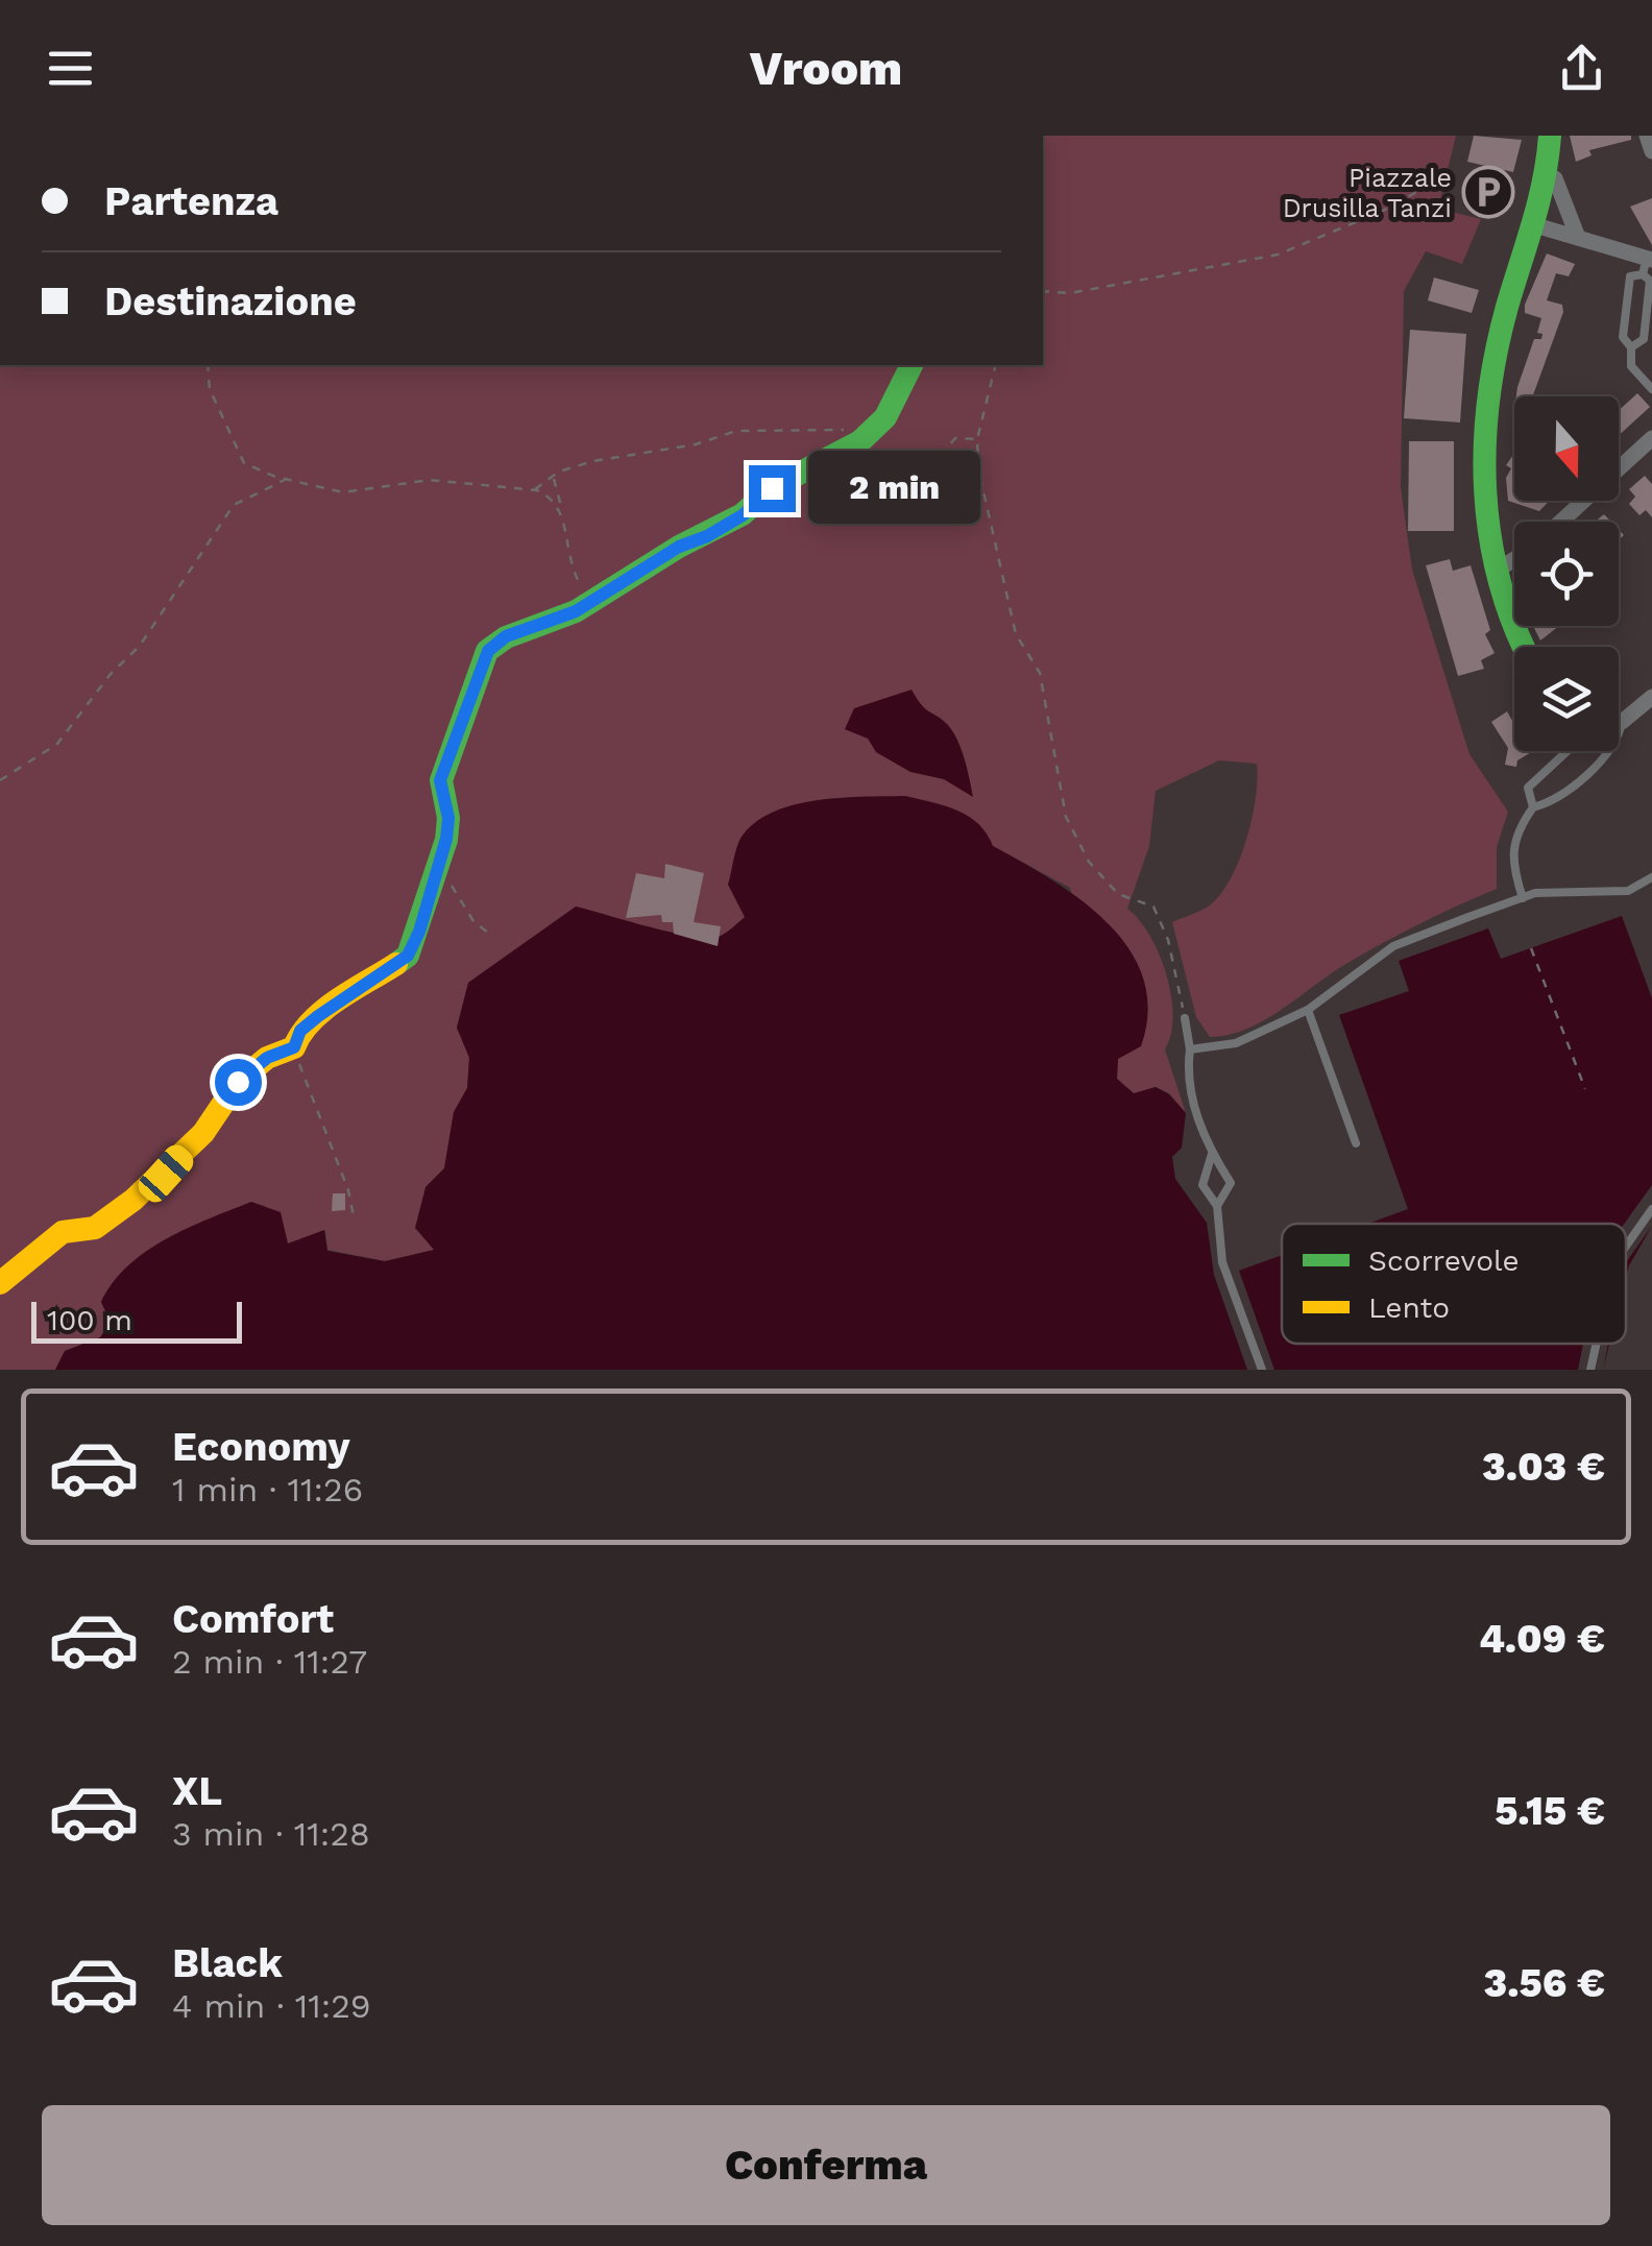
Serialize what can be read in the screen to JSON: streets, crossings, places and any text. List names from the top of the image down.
{
  "places": {
    "parking": ["Piazzale Drusilla Tanzi"]
  },
  "legend": ["Scorrevole", "Lento"],
  "scale_bar": "100 m",
  "north": "bottom",
  "page": {
    "header": "Vroom",
    "banner": ["Partenza", "Destinazione"],
    "bubble": "2 min",
    "scale": "100 m",
    "list": [
      {
        "name": "Economy",
        "note": "1 min · 11:26",
        "value": "3.03 €"
      },
      {
        "name": "Comfort",
        "note": "2 min · 11:27",
        "value": "4.09 €"
      },
      {
        "name": "XL",
        "note": "3 min · 11:28",
        "value": "5.15 €"
      },
      {
        "name": "Black",
        "note": "4 min · 11:29",
        "value": "3.56 €"
      }
    ],
    "buttons": "Conferma"
  }
}
